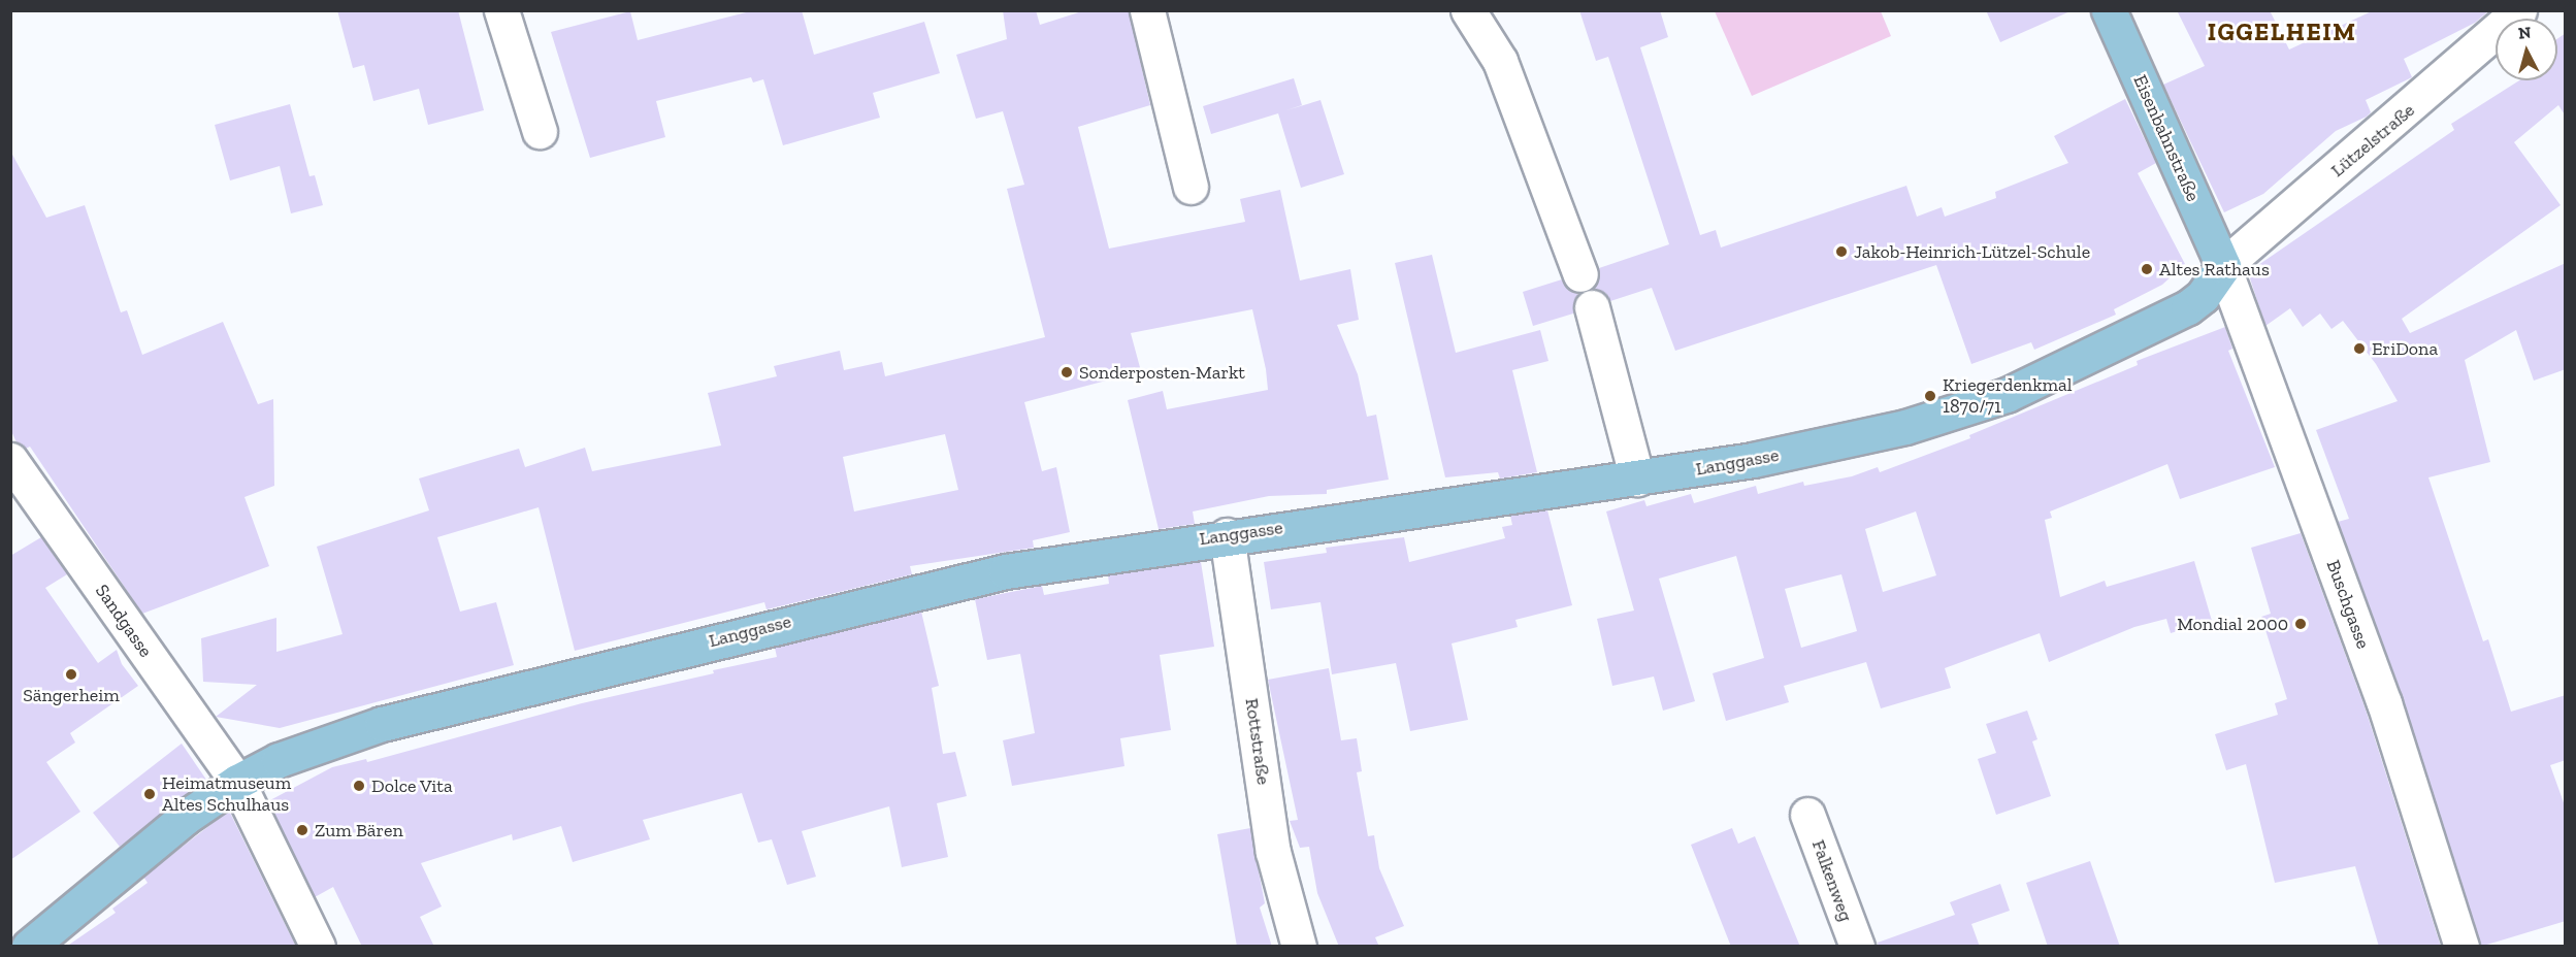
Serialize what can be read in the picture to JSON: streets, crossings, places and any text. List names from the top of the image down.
{
  "streets": {
    "main road": ["Eisenbahnstraße", "Langgasse"],
    "street": [
      "Lützelstraße",
      "Buschgasse",
      "Sandgasse",
      "Rottstraße",
      "Falkenweg"
    ]
  },
  "crossings": [
    ["Eisenbahnstraße", "Lützelstraße"],
    ["Eisenbahnstraße", "Langgasse"],
    ["Eisenbahnstraße", "Buschgasse"],
    ["Lützelstraße", "Langgasse"],
    ["Lützelstraße", "Buschgasse"],
    ["Langgasse", "Buschgasse"],
    ["Langgasse", "Sandgasse"],
    ["Langgasse", "Rottstraße"]
  ],
  "districts": ["IGGELHEIM"],
  "places": [
    "Jakob-Heinrich-Lützel-Schule",
    "Altes Rathaus",
    "EriDona",
    "Sonderposten-Markt",
    "Kriegerdenkmal 1870/71",
    "Mondial 2000",
    "Sängerheim",
    "Dolce Vita",
    "Heimatmuseum Altes Schulhaus",
    "Zum Bären"
  ],
  "north": "top"
}
